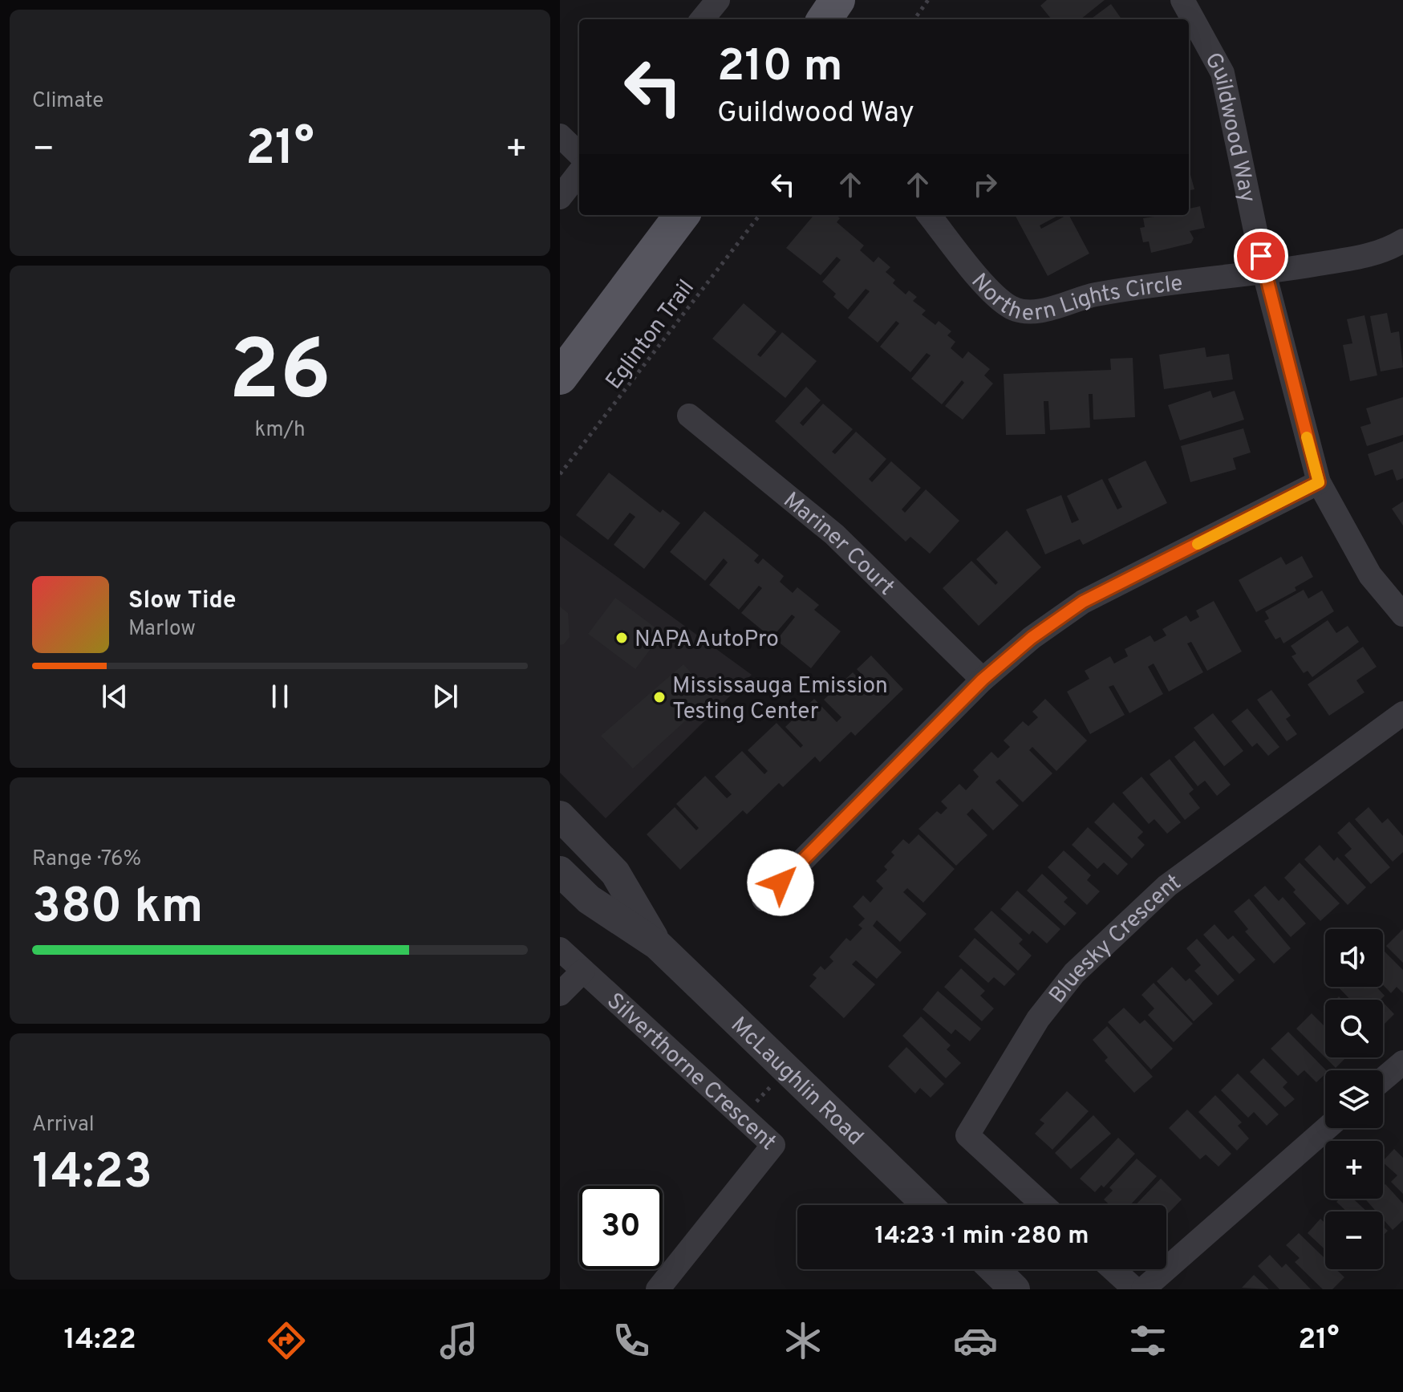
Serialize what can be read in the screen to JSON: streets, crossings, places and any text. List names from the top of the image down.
{
  "streets": {
    "street": [
      "Guildwood Way",
      "Northern Lights Circle",
      "Mariner Court",
      "Bluesky Crescent",
      "Silverthorne Crescent",
      "McLaughlin Road"
    ],
    "path": ["Eglinton Trail"]
  },
  "crossings": [
    ["Guildwood Way", "Northern Lights Circle"]
  ],
  "places": ["NAPA AutoPro", "Mississauga Emission Testing Center"],
  "page": {
    "tile": [
      "Climate",
      ["26", "km/h"],
      ["Range · 76%", "380 km"],
      ["Arrival", "14:23"]
    ],
    "turn": ["210 m", "Guildwood Way"],
    "heat": ["−", "21°", "+"],
    "song": ["Slow Tide", "Marlow"],
    "map_buttons": ["+", "−"],
    "limit": "30",
    "trip": "14:23 · 1 min · 280 m",
    "tabs": ["14:22", "21°"]
  }
}
